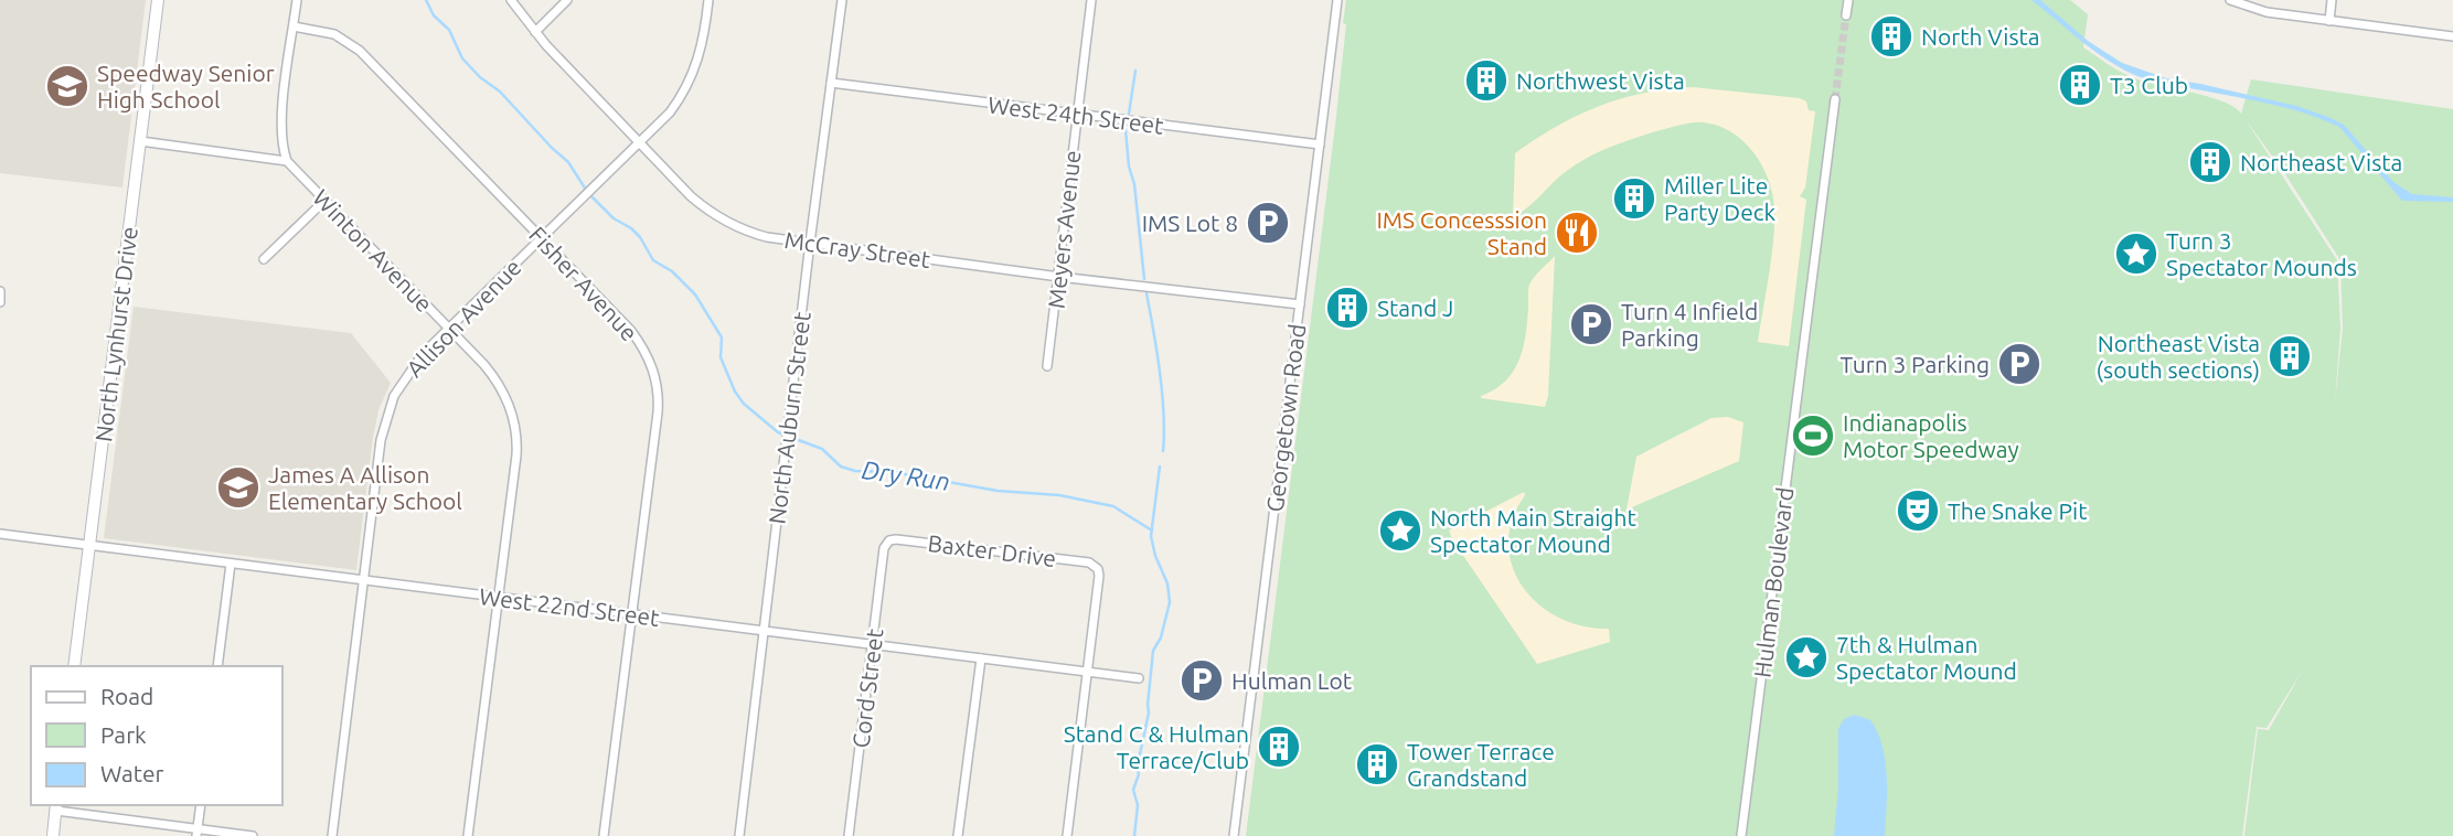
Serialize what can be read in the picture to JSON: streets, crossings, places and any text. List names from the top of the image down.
{
  "streets": {
    "main road": ["North Lynhurst Drive"],
    "street": [
      "West 24th Street",
      "Meyers Avenue",
      "McCray Street",
      "Winton Avenue",
      "Fisher Avenue",
      "Allison Avenue",
      "North Auburn Street",
      "Georgetown Road",
      "Baxter Drive",
      "Hulman Boulevard",
      "West 22nd Street",
      "Cord Street"
    ]
  },
  "crossings": [
    ["West 24th Street", "Meyers Avenue"],
    ["West 24th Street", "North Auburn Street"],
    ["West 24th Street", "Georgetown Road"],
    ["Meyers Avenue", "McCray Street"],
    ["McCray Street", "Allison Avenue"],
    ["McCray Street", "North Auburn Street"],
    ["McCray Street", "Georgetown Road"],
    ["Winton Avenue", "Allison Avenue"],
    ["Winton Avenue", "West 22nd Street"],
    ["Fisher Avenue", "Allison Avenue"],
    ["Fisher Avenue", "West 22nd Street"],
    ["Allison Avenue", "West 22nd Street"],
    ["North Lynhurst Drive", "West 22nd Street"],
    ["North Auburn Street", "West 22nd Street"],
    ["Baxter Drive", "West 22nd Street"],
    ["Baxter Drive", "Cord Street"],
    ["West 22nd Street", "Cord Street"]
  ],
  "water": ["Dry Run"],
  "places": {
    "building": [
      "North Vista",
      "Northwest Vista",
      "T3 Club",
      "Northeast Vista",
      "Miller Lite Party Deck",
      "Stand J",
      "Northeast Vista (south sections)",
      "Stand C & Hulman Terrace/Club",
      "Tower Terrace Grandstand"
    ],
    "school or university": ["Speedway Senior High School", "James A Allison Elementary School"],
    "parking": [
      "IMS Lot 8",
      "Turn 4 Infield Parking",
      "Turn 3 Parking",
      "Hulman Lot"
    ],
    "restaurant": ["IMS Concesssion Stand"],
    "place": ["Turn 3 Spectator Mounds", "North Main Straight Spectator Mound", "7th & Hulman Spectator Mound"],
    "sports": ["Indianapolis Motor Speedway"],
    "theatre": ["The Snake Pit"]
  },
  "legend": ["Road", "Park", "Water"]
}
